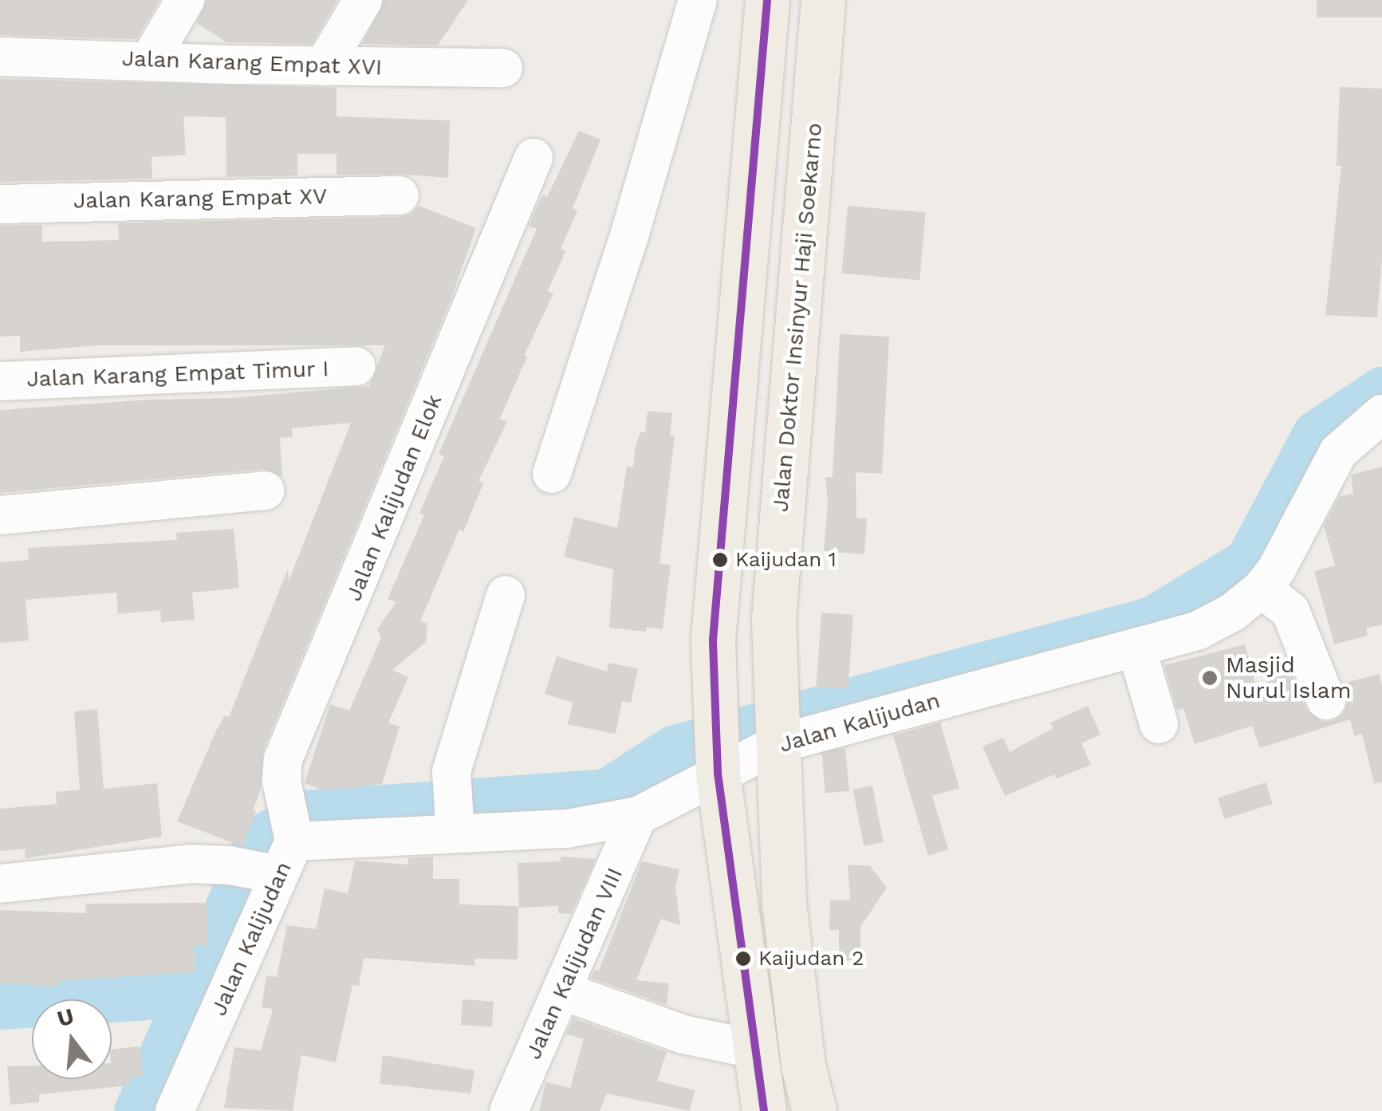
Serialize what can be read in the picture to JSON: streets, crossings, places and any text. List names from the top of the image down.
{
  "streets": {
    "main road": ["Jalan Doktor Insinyur Haji Soekarno"],
    "street": [
      "Jalan Karang Empat XVI",
      "Jalan Karang Empat XV",
      "Jalan Karang Empat Timur I",
      "Jalan Kalijudan Elok",
      "Jalan Kalijudan",
      "Jalan Kalijudan VIII"
    ]
  },
  "crossings": [
    ["Jalan Doktor Insinyur Haji Soekarno", "Jalan Kalijudan"],
    ["Jalan Kalijudan Elok", "Jalan Kalijudan"],
    ["Jalan Kalijudan", "Jalan Kalijudan VIII"]
  ],
  "places": ["Kaijudan 1", "Masjid Nurul Islam", "Kaijudan 2"],
  "north": "top"
}
